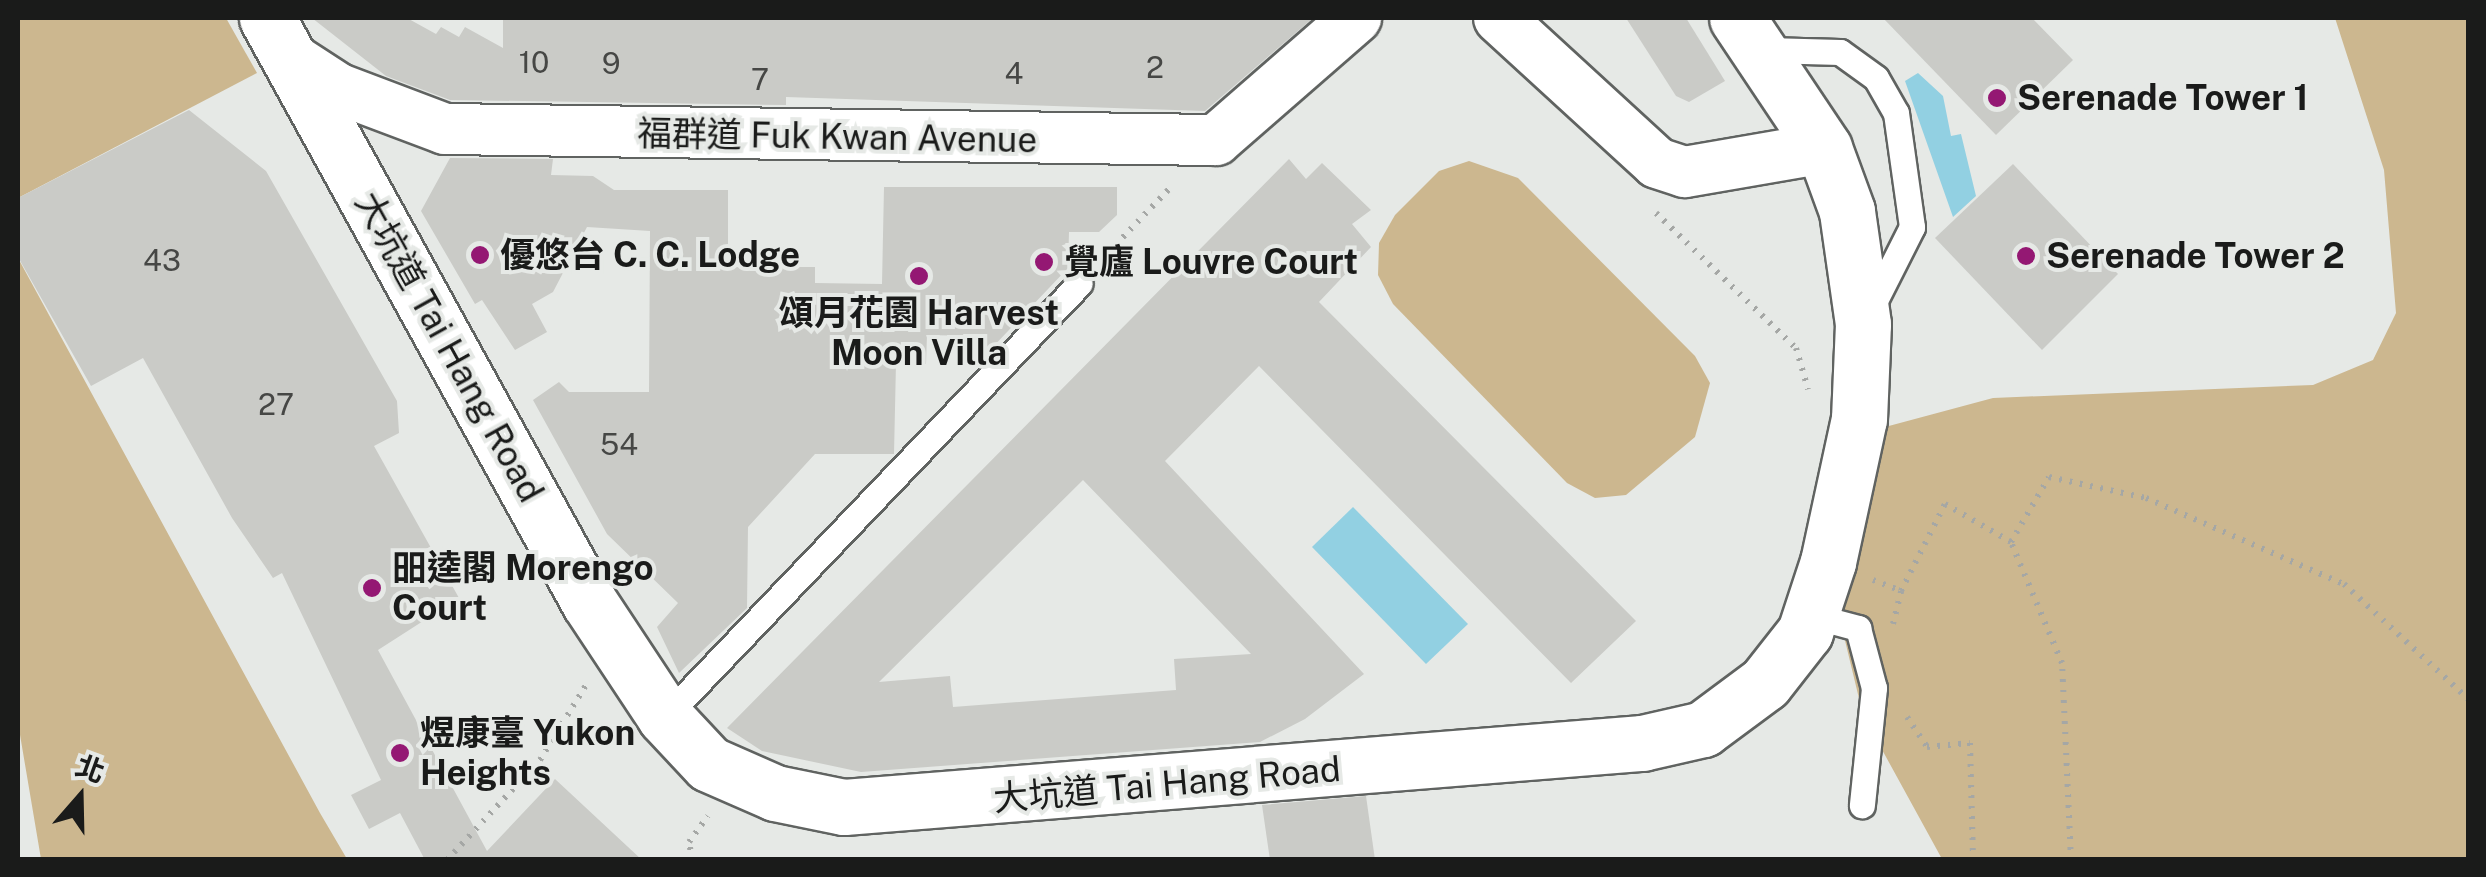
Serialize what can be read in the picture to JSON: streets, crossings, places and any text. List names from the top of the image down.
{
  "streets": {
    "main road": ["大坑道 Tai Hang Road"],
    "street": ["福群道 Fuk Kwan Avenue"]
  },
  "crossings": [
    ["福群道 Fuk Kwan Avenue", "大坑道 Tai Hang Road"]
  ],
  "places": [
    "Serenade Tower 1",
    "優悠台 C. C. Lodge",
    "Serenade Tower 2",
    "覺廬 Louvre Court",
    "頌月花園 Harvest Moon Villa",
    "昍逵閣 Morengo Court",
    "煜康臺 Yukon Heights"
  ],
  "house_numbers": [
    "10",
    "9",
    "2",
    "4",
    "7",
    "43",
    "27",
    "54"
  ],
  "north": "top"
}
